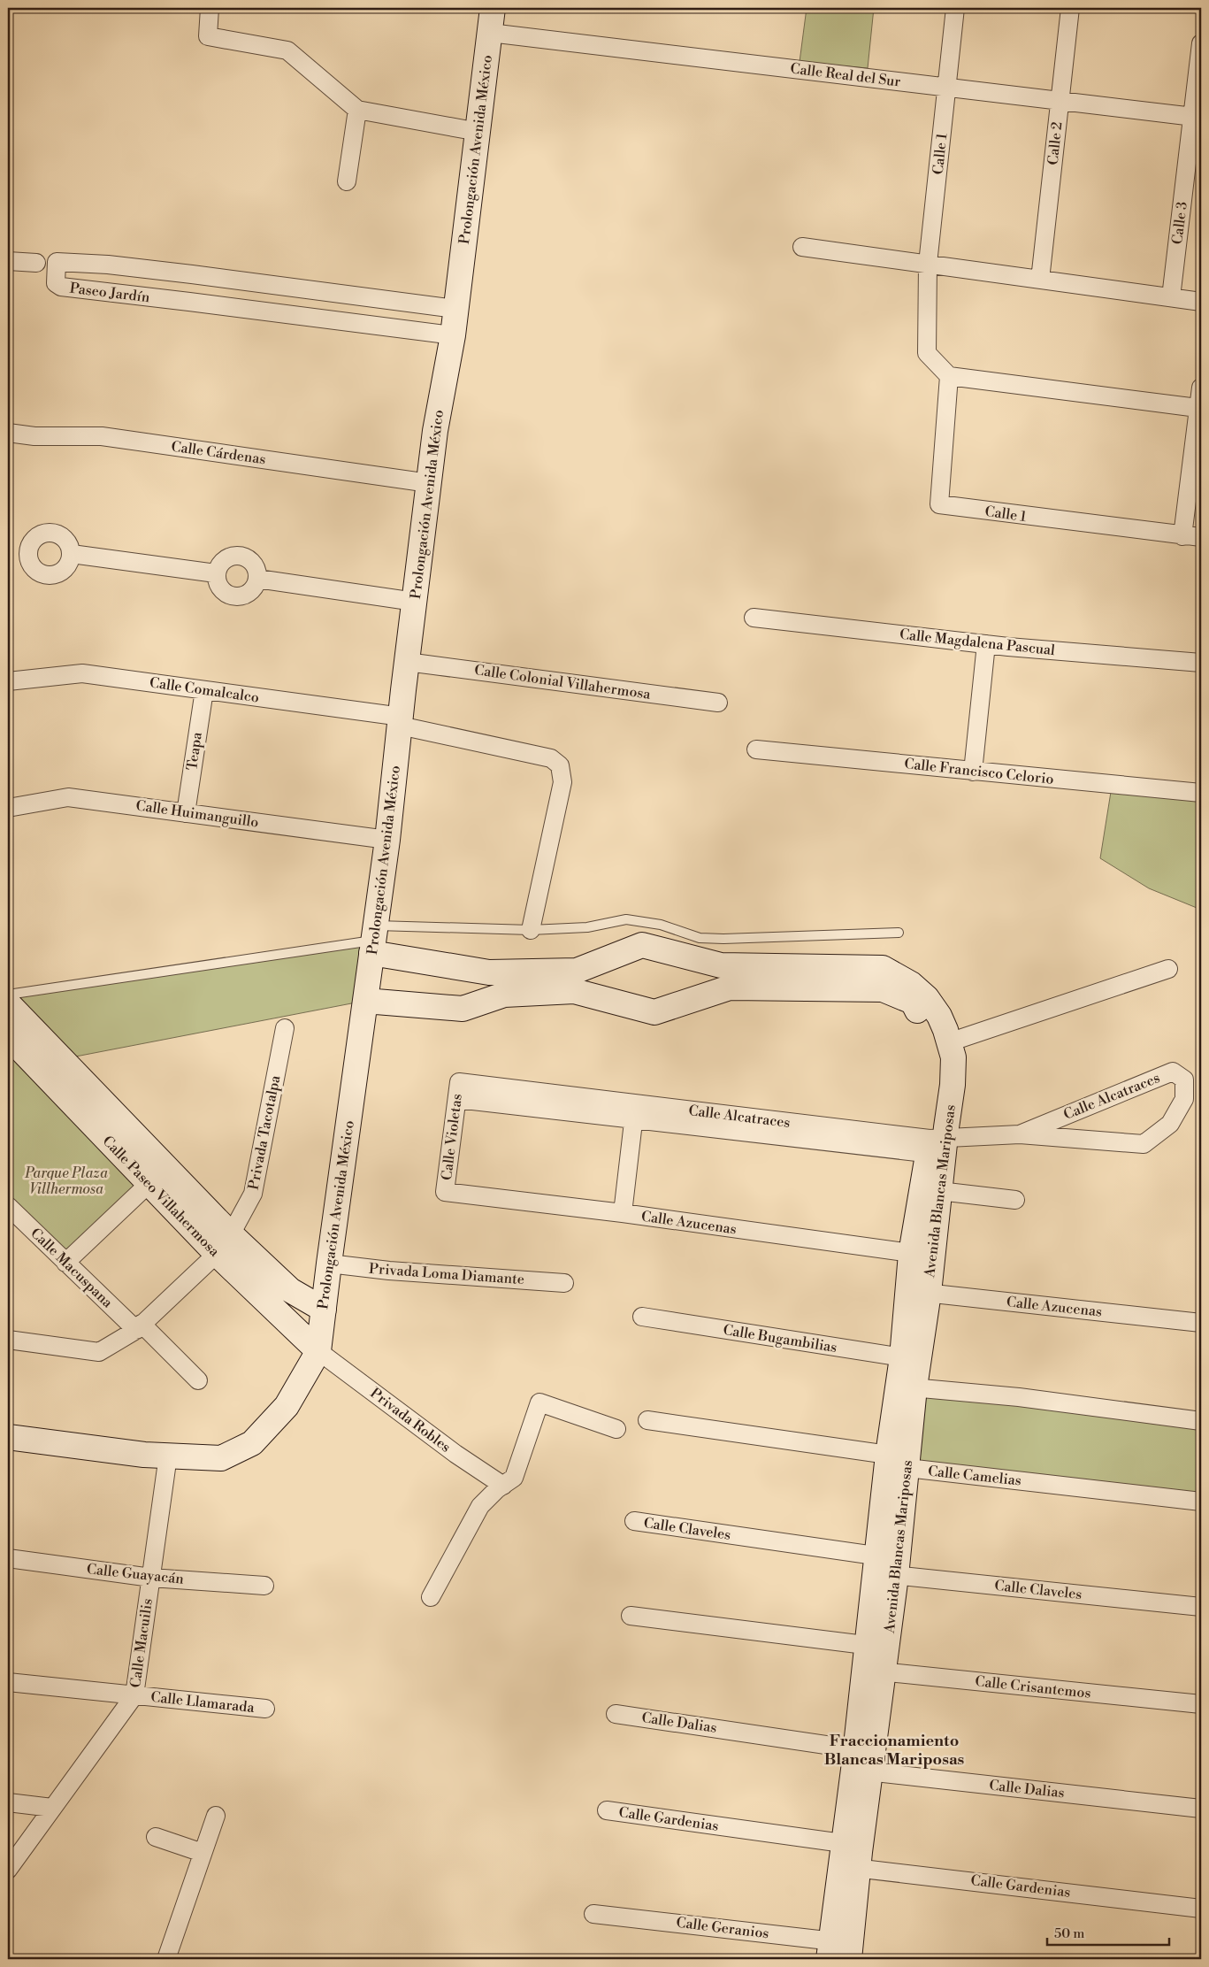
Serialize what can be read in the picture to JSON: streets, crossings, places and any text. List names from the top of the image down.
{
  "streets": {
    "street": [
      "Calle Real del Sur",
      "Calle 2",
      "Prolongación Avenida México",
      "Calle 1",
      "Calle 3",
      "Paseo Jardín",
      "Calle Cárdenas",
      "Calle Magdalena Pascual",
      "Calle Colonial Villahermosa",
      "Calle Comalcalco",
      "Teapa",
      "Calle Francisco Celorio",
      "Calle Huimanguillo",
      "Calle Alcatraces",
      "Privada Tacotalpa",
      "Calle Violetas",
      "Avenida Blancas Mariposas",
      "Calle Paseo Villahermosa",
      "Calle Azucenas",
      "Calle Macuspana",
      "Privada Loma Diamante",
      "Calle Bugambilias",
      "Privada Robles",
      "Calle Camelias",
      "Calle Claveles",
      "Calle Guayacán",
      "Calle Macuilis",
      "Calle Crisantemos",
      "Calle Llamarada",
      "Calle Dalias",
      "Calle Gardenias",
      "Calle Geranios"
    ]
  },
  "crossings": [
    ["Calle Real del Sur", "Calle 2"],
    ["Calle Real del Sur", "Prolongación Avenida México"],
    ["Calle Real del Sur", "Calle 1"],
    ["Calle Real del Sur", "Calle 3"],
    ["Prolongación Avenida México", "Paseo Jardín"],
    ["Prolongación Avenida México", "Calle Cárdenas"],
    ["Prolongación Avenida México", "Calle Colonial Villahermosa"],
    ["Prolongación Avenida México", "Calle Comalcalco"],
    ["Prolongación Avenida México", "Calle Huimanguillo"],
    ["Prolongación Avenida México", "Avenida Blancas Mariposas"],
    ["Prolongación Avenida México", "Calle Paseo Villahermosa"],
    ["Prolongación Avenida México", "Privada Loma Diamante"],
    ["Prolongación Avenida México", "Privada Robles"],
    ["Prolongación Avenida México", "Calle Macuilis"],
    ["Calle Comalcalco", "Teapa"],
    ["Teapa", "Calle Huimanguillo"],
    ["Calle Alcatraces", "Calle Violetas"],
    ["Calle Alcatraces", "Avenida Blancas Mariposas"],
    ["Privada Tacotalpa", "Calle Paseo Villahermosa"],
    ["Privada Tacotalpa", "Calle Macuspana"],
    ["Calle Violetas", "Calle Azucenas"],
    ["Avenida Blancas Mariposas", "Calle Azucenas"],
    ["Avenida Blancas Mariposas", "Calle Bugambilias"],
    ["Avenida Blancas Mariposas", "Calle Camelias"],
    ["Avenida Blancas Mariposas", "Calle Claveles"],
    ["Avenida Blancas Mariposas", "Calle Crisantemos"],
    ["Avenida Blancas Mariposas", "Calle Dalias"],
    ["Avenida Blancas Mariposas", "Calle Gardenias"],
    ["Avenida Blancas Mariposas", "Calle Geranios"],
    ["Calle Paseo Villahermosa", "Privada Robles"],
    ["Calle Guayacán", "Calle Macuilis"],
    ["Calle Macuilis", "Calle Llamarada"]
  ],
  "districts": ["Fraccionamiento Blancas Mariposas"],
  "parks": ["Parque Plaza Villhermosa"],
  "scale_bar": "50 m"
}
